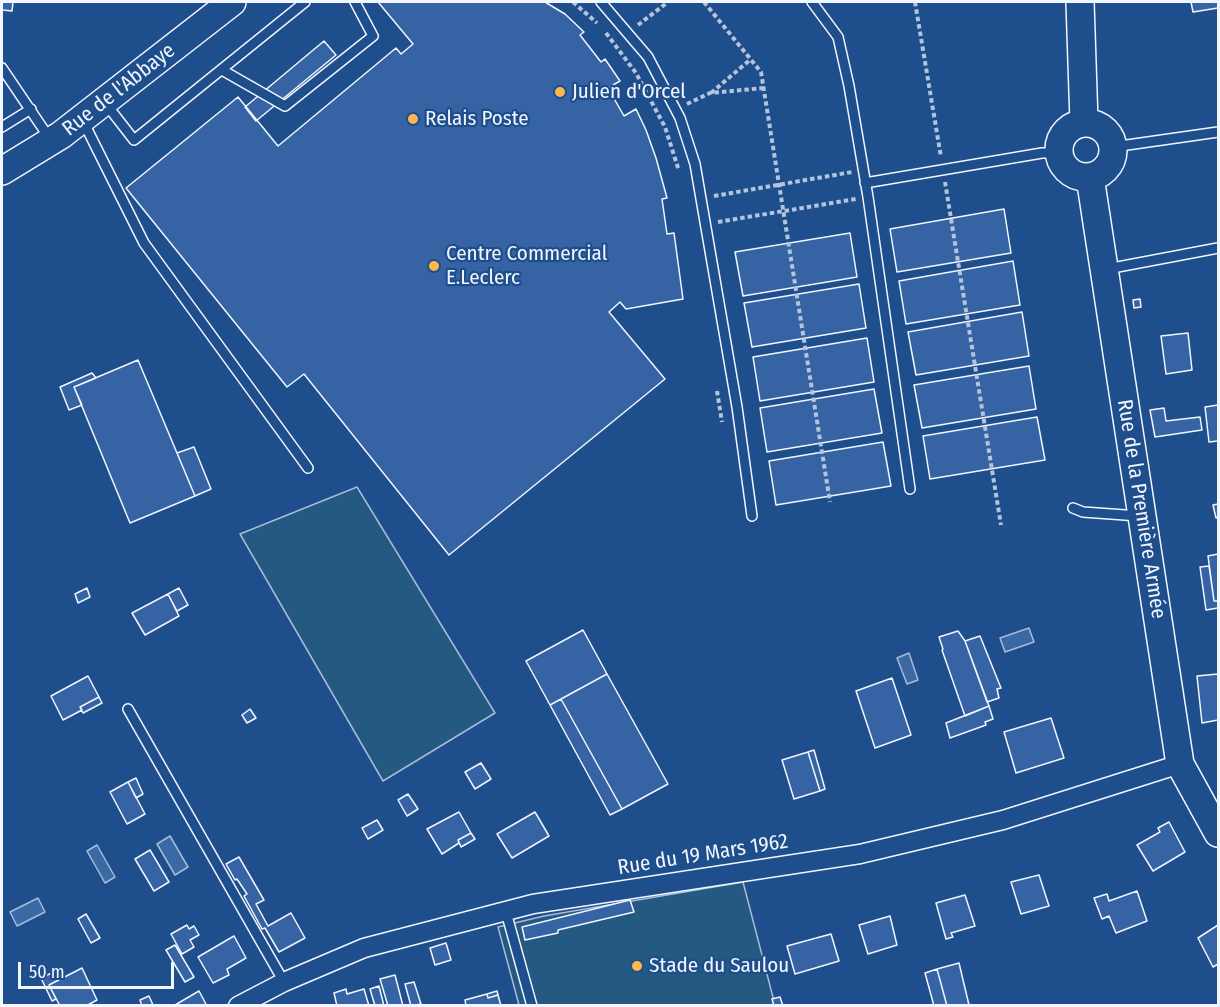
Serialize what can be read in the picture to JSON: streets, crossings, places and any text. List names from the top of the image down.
{
  "streets": {
    "street": ["Rue de l'Abbaye", "Rue de la Première Armée", "Rue du 19 Mars 1962"]
  },
  "crossings": [
    ["Rue de la Première Armée", "Rue du 19 Mars 1962"]
  ],
  "places": [
    "Julien d'Orcel",
    "Relais Poste",
    "Centre Commercial E.Leclerc",
    "Stade du Saulou"
  ],
  "scale_bar": "50 m"
}
